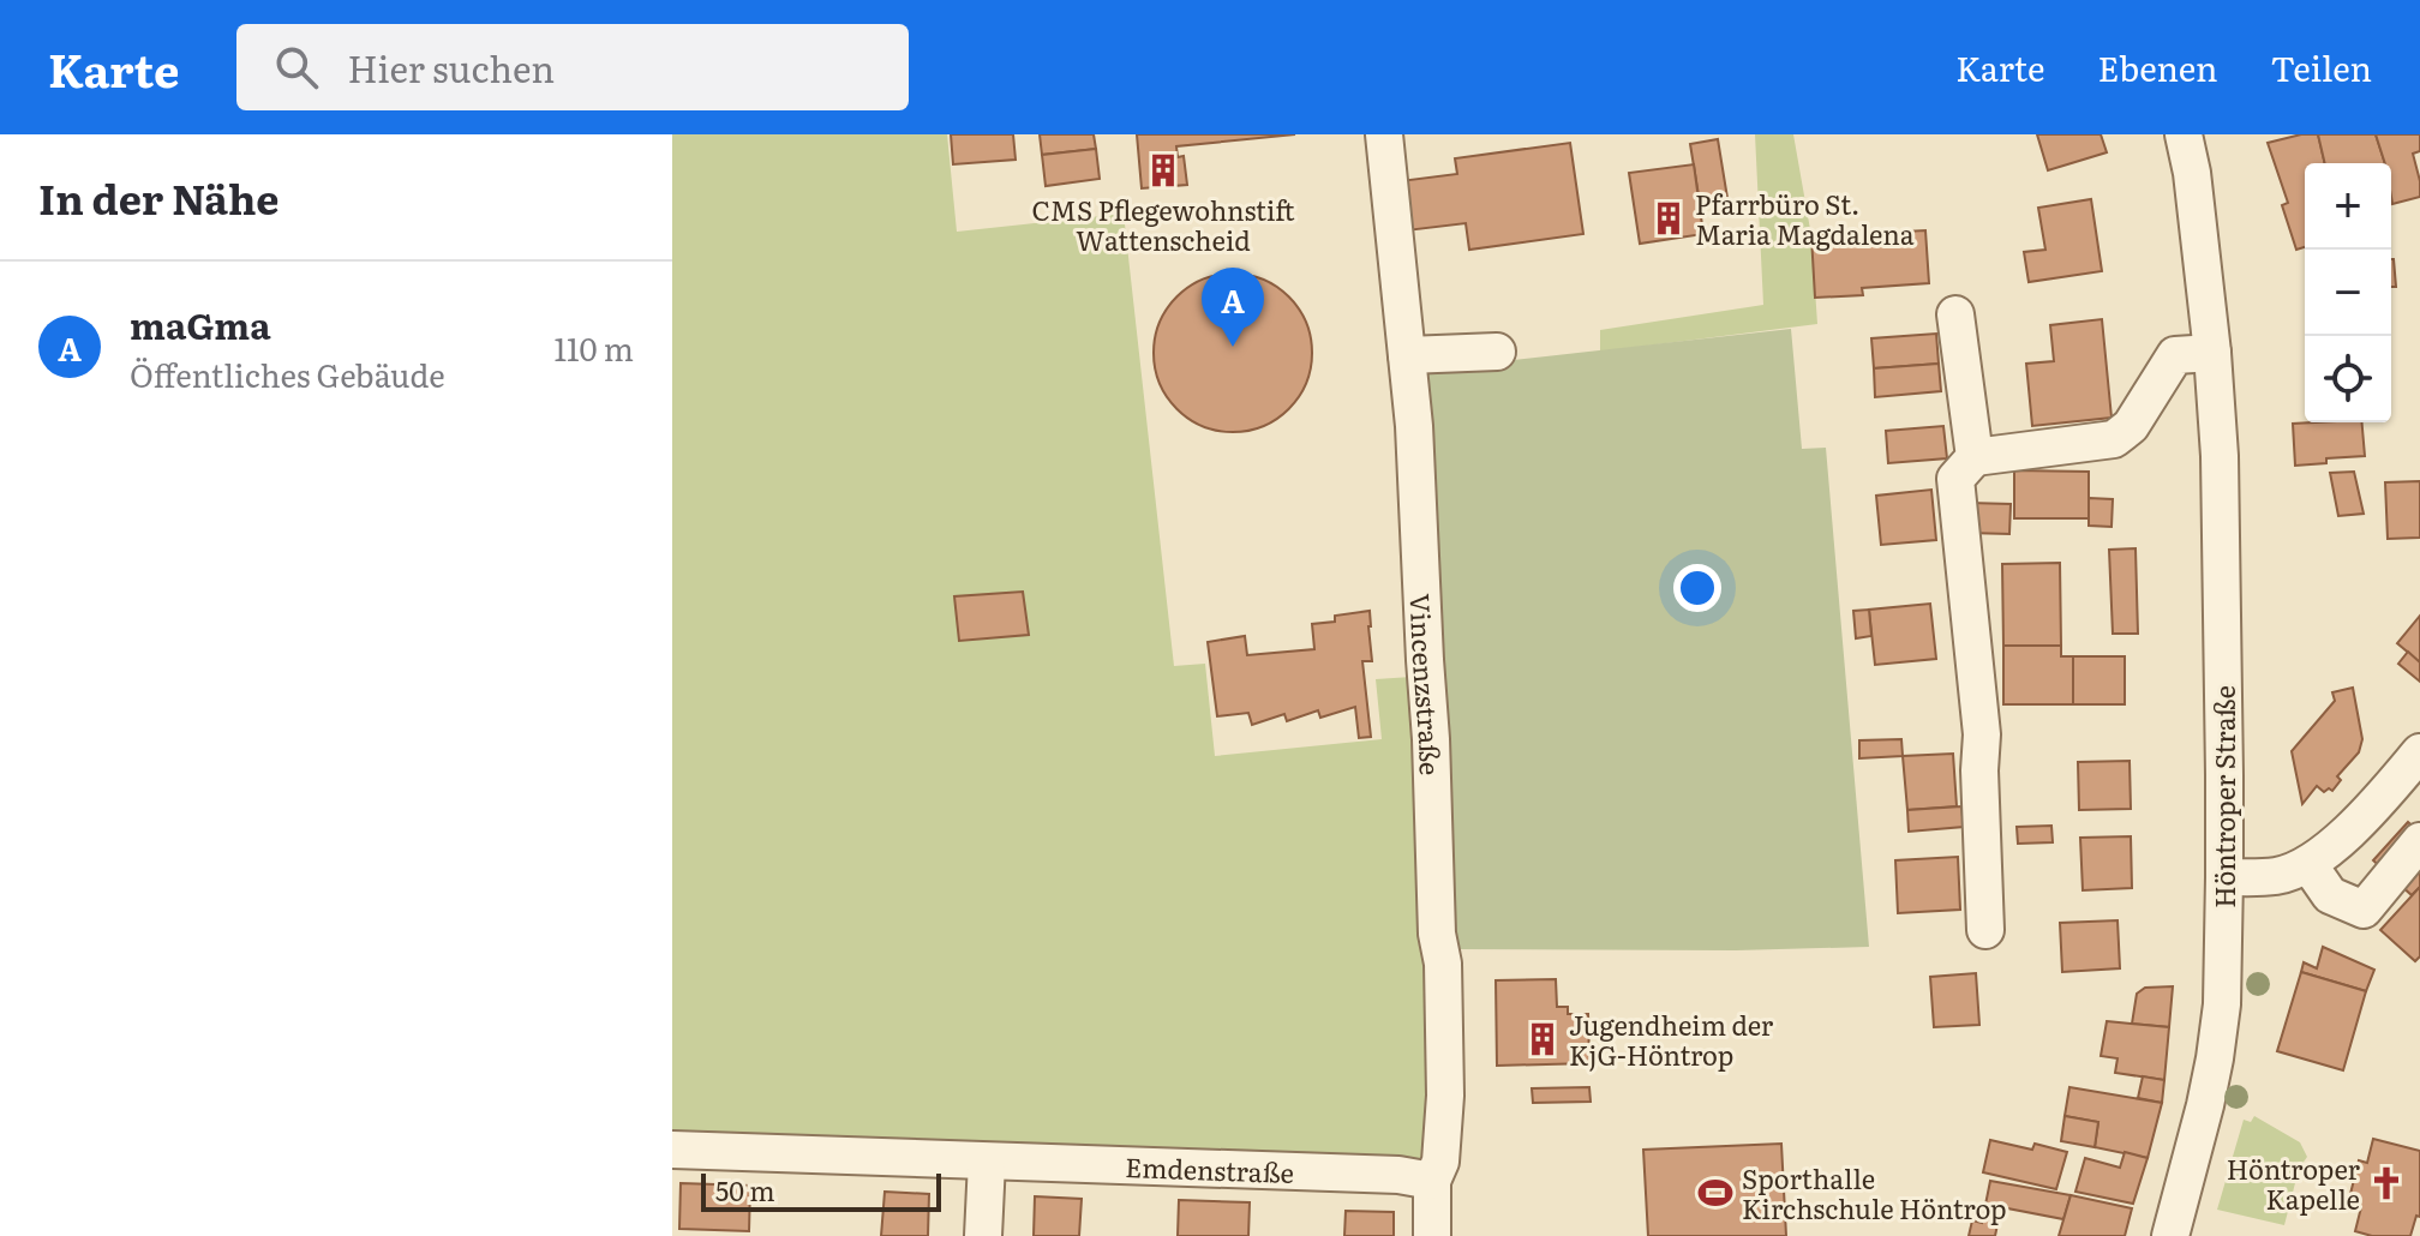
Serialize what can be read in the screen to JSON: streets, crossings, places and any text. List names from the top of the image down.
{
  "streets": {
    "street": ["Vincenzstraße", "Höntroper Straße", "Emdenstraße"]
  },
  "crossings": [
    ["Vincenzstraße", "Emdenstraße"]
  ],
  "places": {
    "building": ["CMS Pflegewohnstift Wattenscheid", "Pfarrbüro St. Maria Magdalena", "Jugendheim der KjG-Höntrop"],
    "church": ["Höntroper Kapelle"],
    "sports": ["Sporthalle Kirchschule Höntrop"]
  },
  "scale_bar": "50 m",
  "page": {
    "header": "Karte",
    "search": "Hier suchen",
    "nav": ["Karte", "Ebenen", "Teilen"],
    "heading": "In der Nähe",
    "map_buttons": ["+", "−"],
    "list": [
      {
        "mark": "A",
        "name": "maGma",
        "note": "Öffentliches Gebäude",
        "value": "110 m"
      }
    ],
    "pins": "A",
    "scale": "50 m"
  }
}
